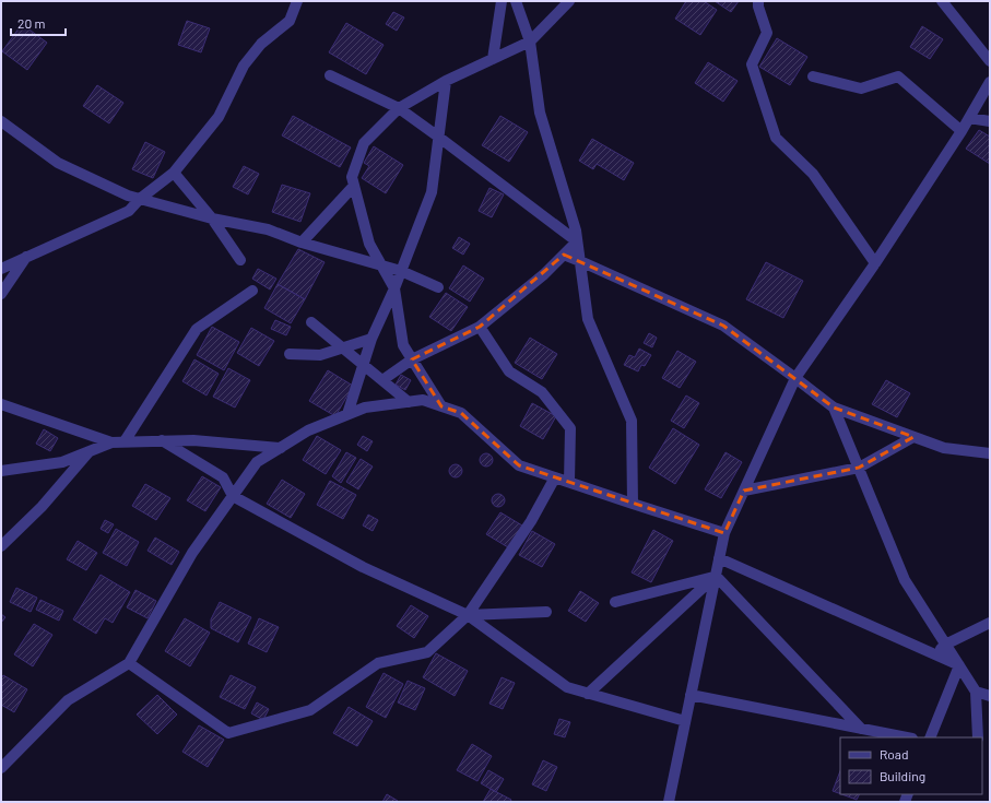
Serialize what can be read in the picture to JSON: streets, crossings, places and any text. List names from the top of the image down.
{
  "legend": ["Road", "Building"],
  "scale_bar": "20 m"
}
